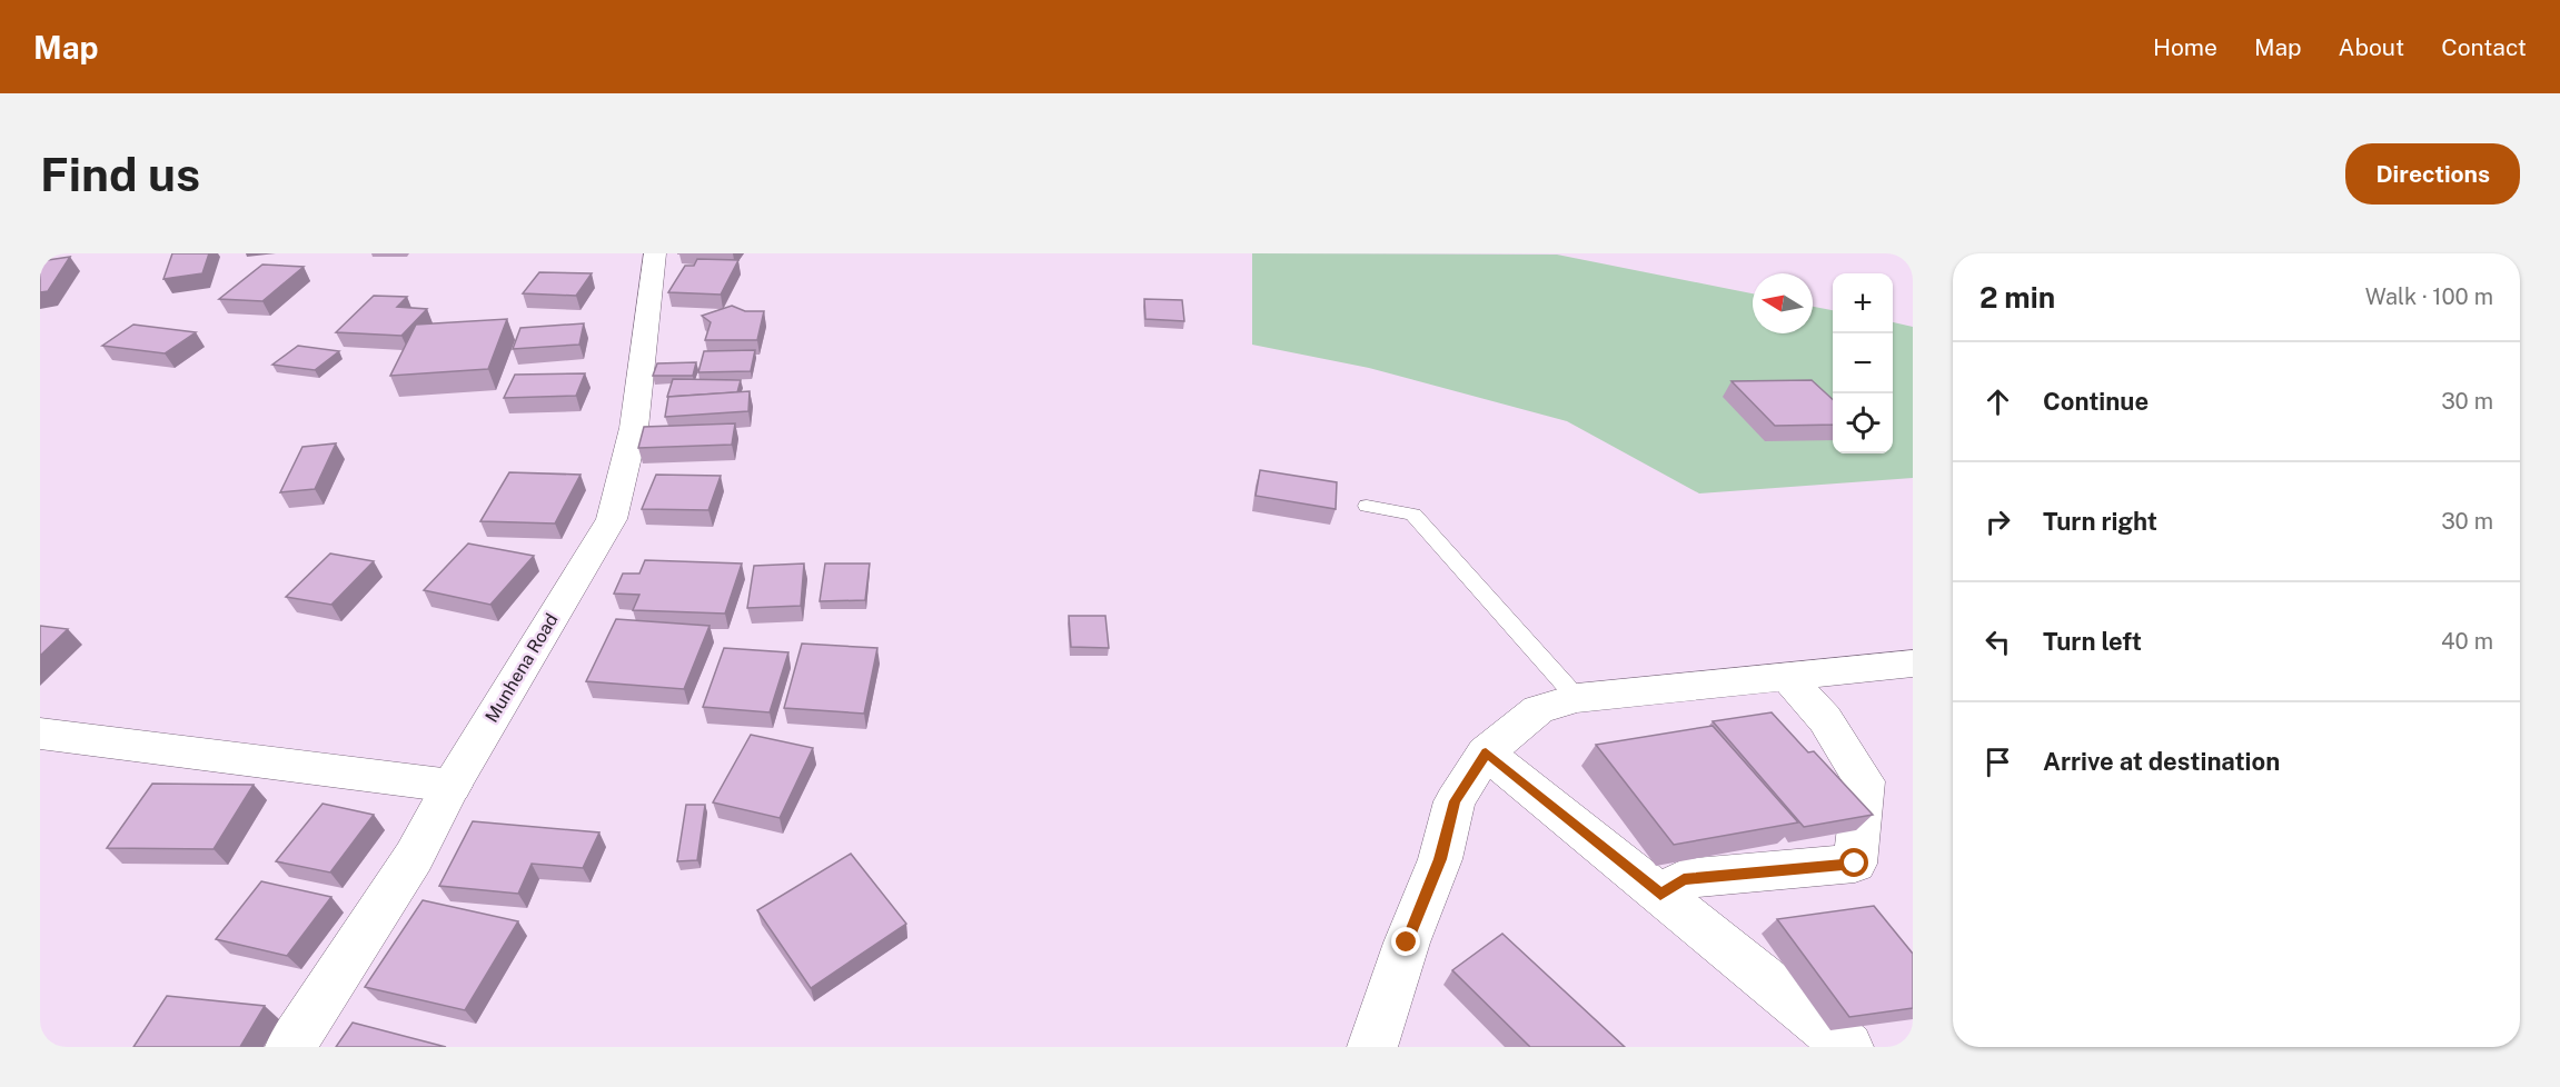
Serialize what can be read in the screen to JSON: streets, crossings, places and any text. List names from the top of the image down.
{
  "streets": {
    "street": ["Munhena Road"]
  },
  "north": "left",
  "page": {
    "header": "Map",
    "nav": [
      "Home",
      "Map",
      "About",
      "Contact"
    ],
    "buttons": "Directions",
    "title": "Find us",
    "heading": ["2 min", "Walk · 100 m"],
    "map_buttons": ["+", "−"],
    "list": [
      ["Continue", "30 m"],
      ["Turn right", "30 m"],
      ["Turn left", "40 m"],
      "Arrive at destination"
    ]
  }
}
